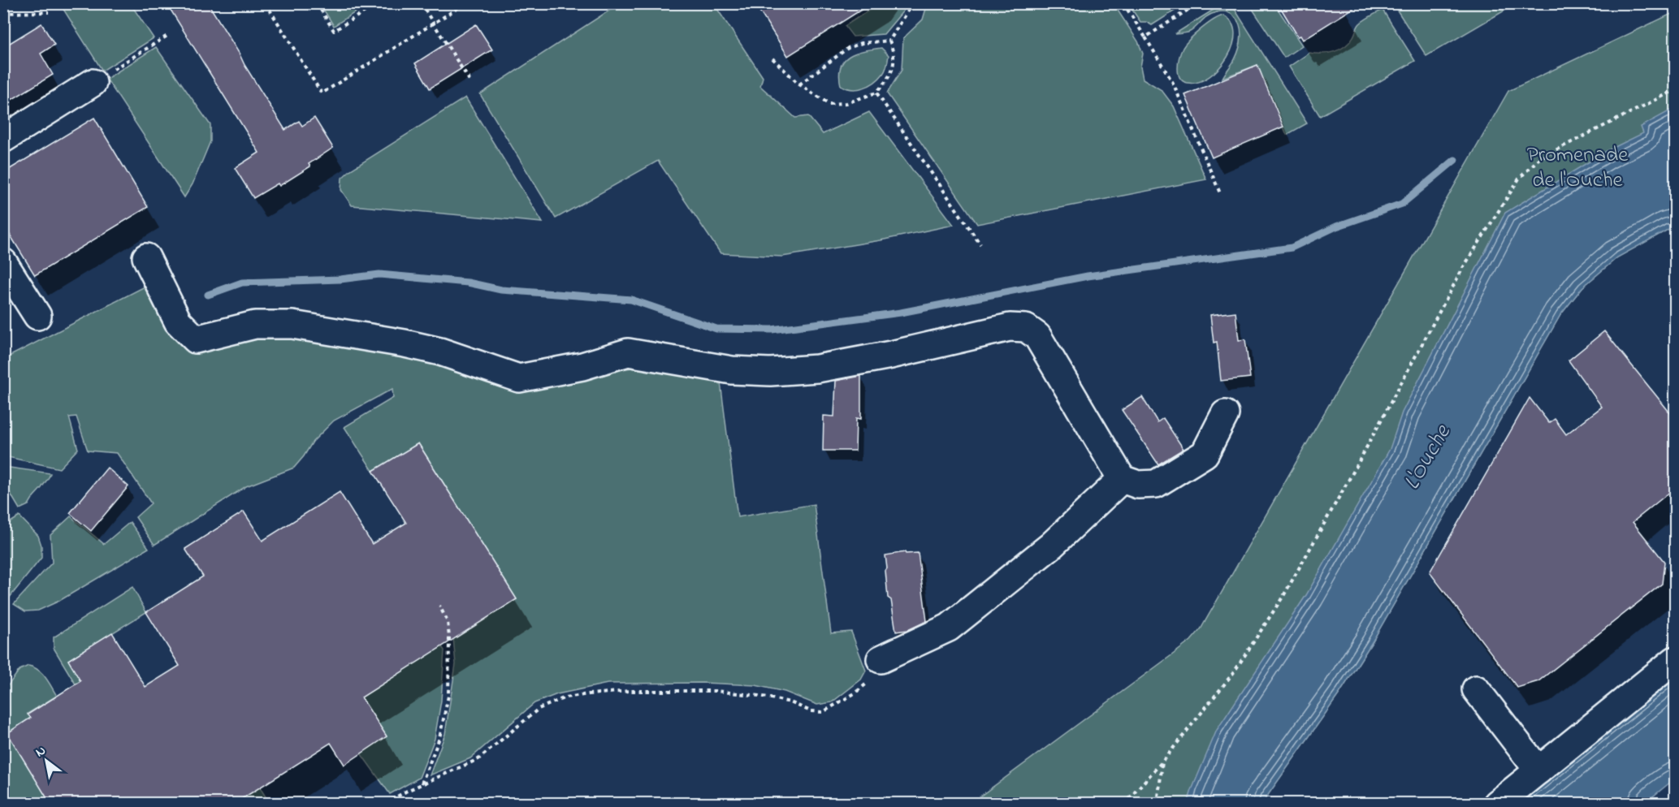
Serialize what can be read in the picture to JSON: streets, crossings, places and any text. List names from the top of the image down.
{
  "water": ["L'Ouche"],
  "parks": ["Promenade de l'Ouche"],
  "north": "top left"
}
